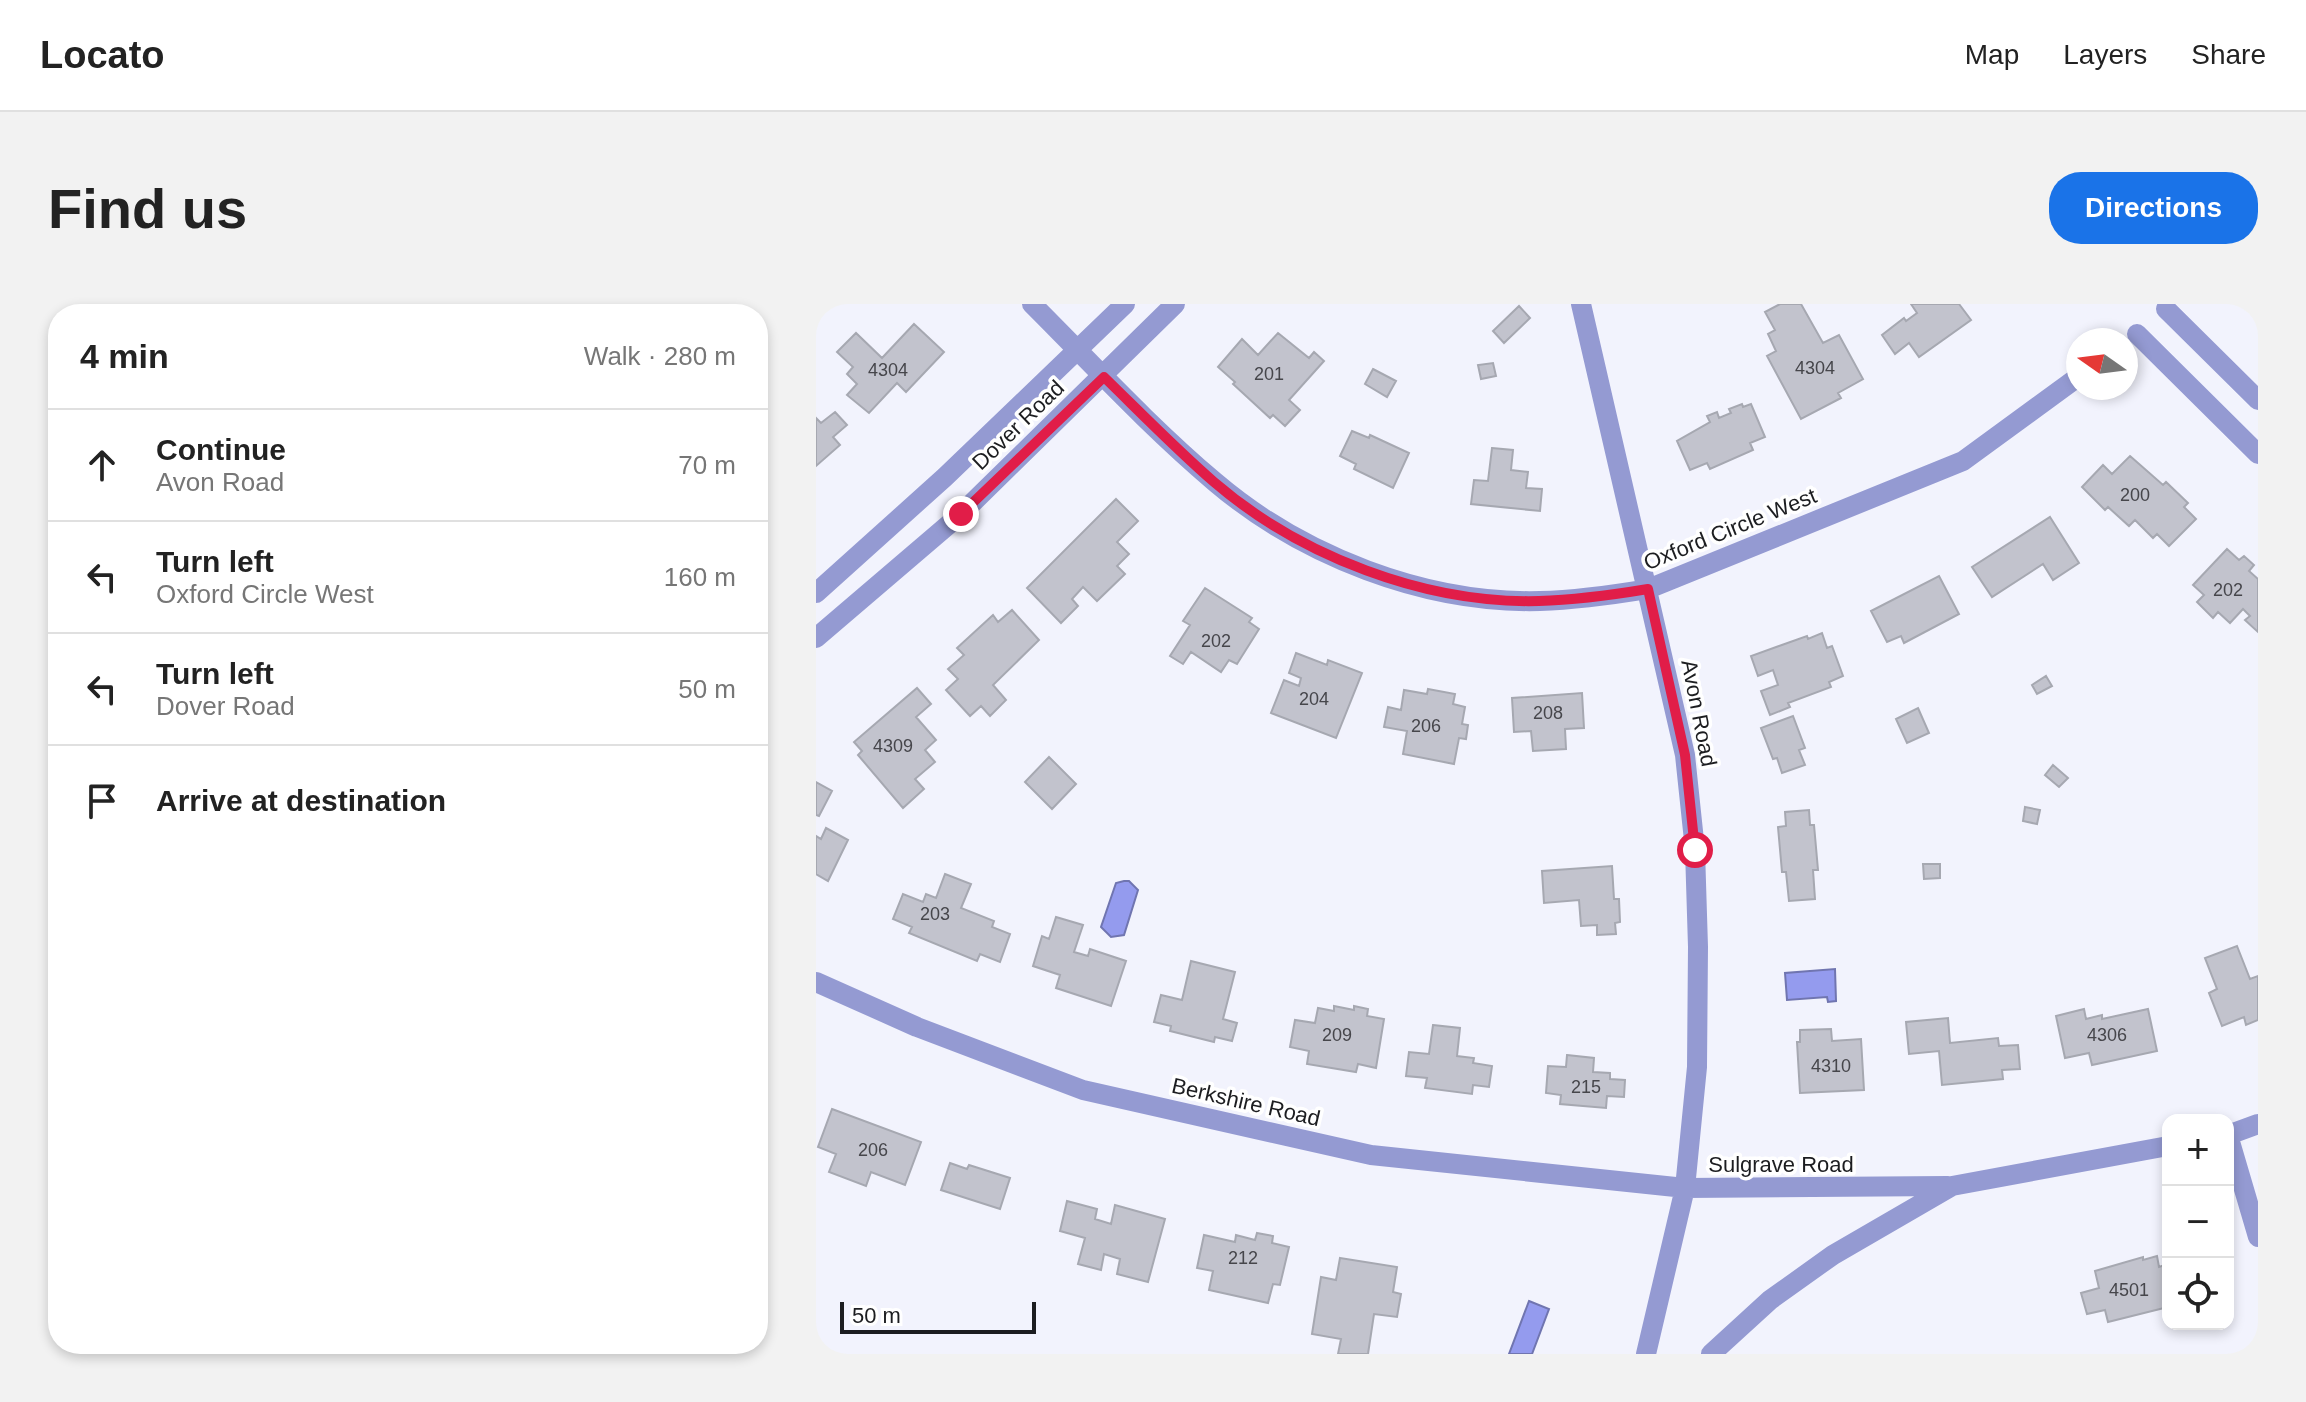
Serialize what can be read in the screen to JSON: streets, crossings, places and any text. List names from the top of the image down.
{
  "streets": {
    "street": [
      "Dover Road",
      "Oxford Circle West",
      "Avon Road",
      "Berkshire Road",
      "Sulgrave Road"
    ]
  },
  "crossings": [
    ["Dover Road", "Oxford Circle West"],
    ["Oxford Circle West", "Avon Road"],
    ["Avon Road", "Berkshire Road"],
    ["Avon Road", "Sulgrave Road"],
    ["Berkshire Road", "Sulgrave Road"]
  ],
  "house_numbers": [
    "4304",
    "4304",
    "201",
    "200",
    "202",
    "202",
    "204",
    "208",
    "206",
    "4309",
    "203",
    "209",
    "4306",
    "4310",
    "215",
    "206",
    "212",
    "4501"
  ],
  "scale_bar": "50 m",
  "north": "left",
  "page": {
    "header": "Locato",
    "nav": ["Map", "Layers", "Share"],
    "buttons": "Directions",
    "title": "Find us",
    "heading": ["4 min", "Walk · 280 m"],
    "list": [
      ["Continue", "Avon Road", "70 m"],
      ["Turn left", "Oxford Circle West", "160 m"],
      ["Turn left", "Dover Road", "50 m"],
      "Arrive at destination"
    ],
    "map_buttons": ["+", "−"],
    "scale": "50 m"
  }
}
